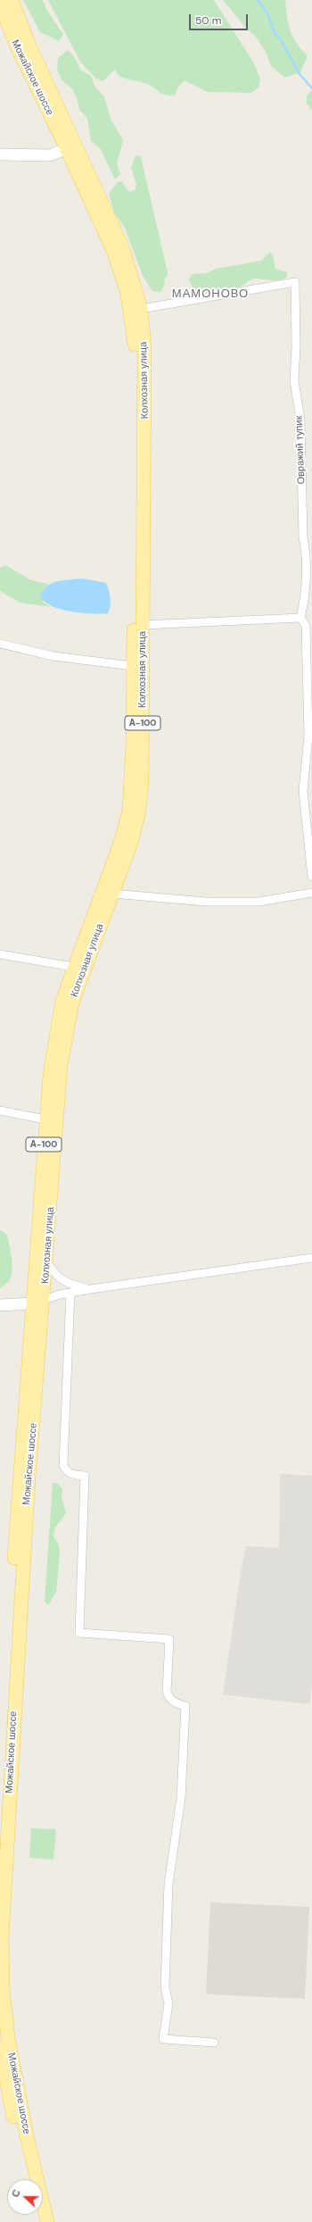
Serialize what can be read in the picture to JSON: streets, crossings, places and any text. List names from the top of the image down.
{
  "streets": {
    "main road": ["Можайское шоссе", "Колхозная улица", "А-100"],
    "street": ["Овражий тупик"]
  },
  "crossings": [
    ["Можайское шоссе", "Колхозная улица"],
    ["Колхозная улица", "Овражий тупик"]
  ],
  "districts": ["МАМОНОВО"],
  "scale_bar": "50 m",
  "north": "left"
}
